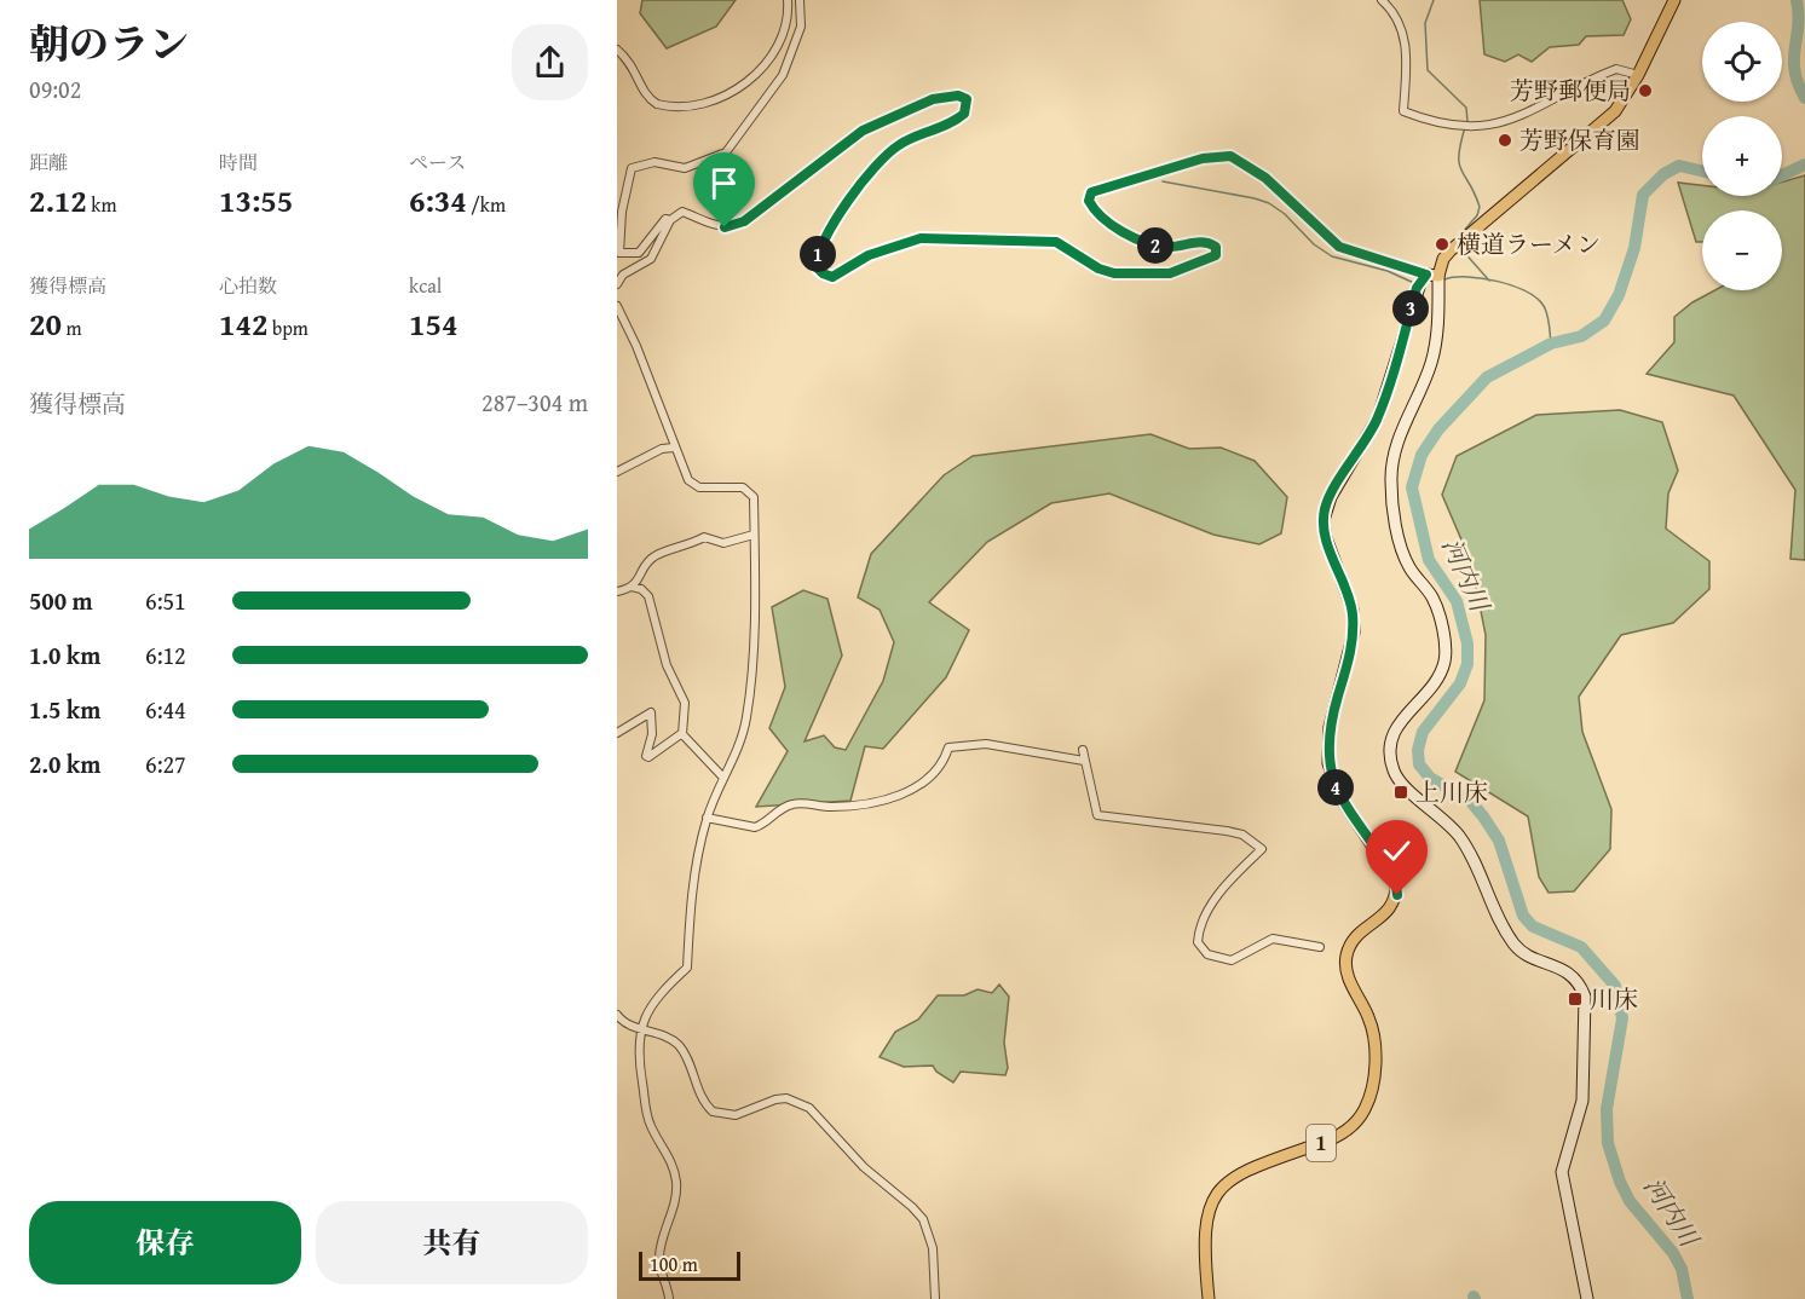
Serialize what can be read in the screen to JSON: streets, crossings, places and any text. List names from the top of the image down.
{
  "streets": {
    "main road": ["1"]
  },
  "water": ["河内川"],
  "places": {
    "other": ["芳野郵便局", "芳野保育園", "横道ラーメン"],
    "transit": ["上川床", "川床"]
  },
  "scale_bar": "100 m",
  "page": {
    "heading": ["朝のラン", "09:02"],
    "map_buttons": ["+", "−"],
    "stats": [
      ["距離", "2.12 km"],
      ["時間", "13:55"],
      ["ペース", "6:34 /km"],
      ["獲得標高", "20 m"],
      ["心拍数", "142 bpm"],
      ["kcal", "154"]
    ],
    "pins": [
      "2",
      "1",
      "3",
      "4"
    ],
    "chart": ["獲得標高", "287–304 m"],
    "list": [
      {
        "name": "500 m",
        "note": "6:51"
      },
      {
        "name": "1.0 km",
        "note": "6:12"
      },
      {
        "name": "1.5 km",
        "note": "6:44"
      },
      {
        "name": "2.0 km",
        "note": "6:27"
      }
    ],
    "buttons": ["保存", "共有"],
    "scale": "100 m"
  }
}
